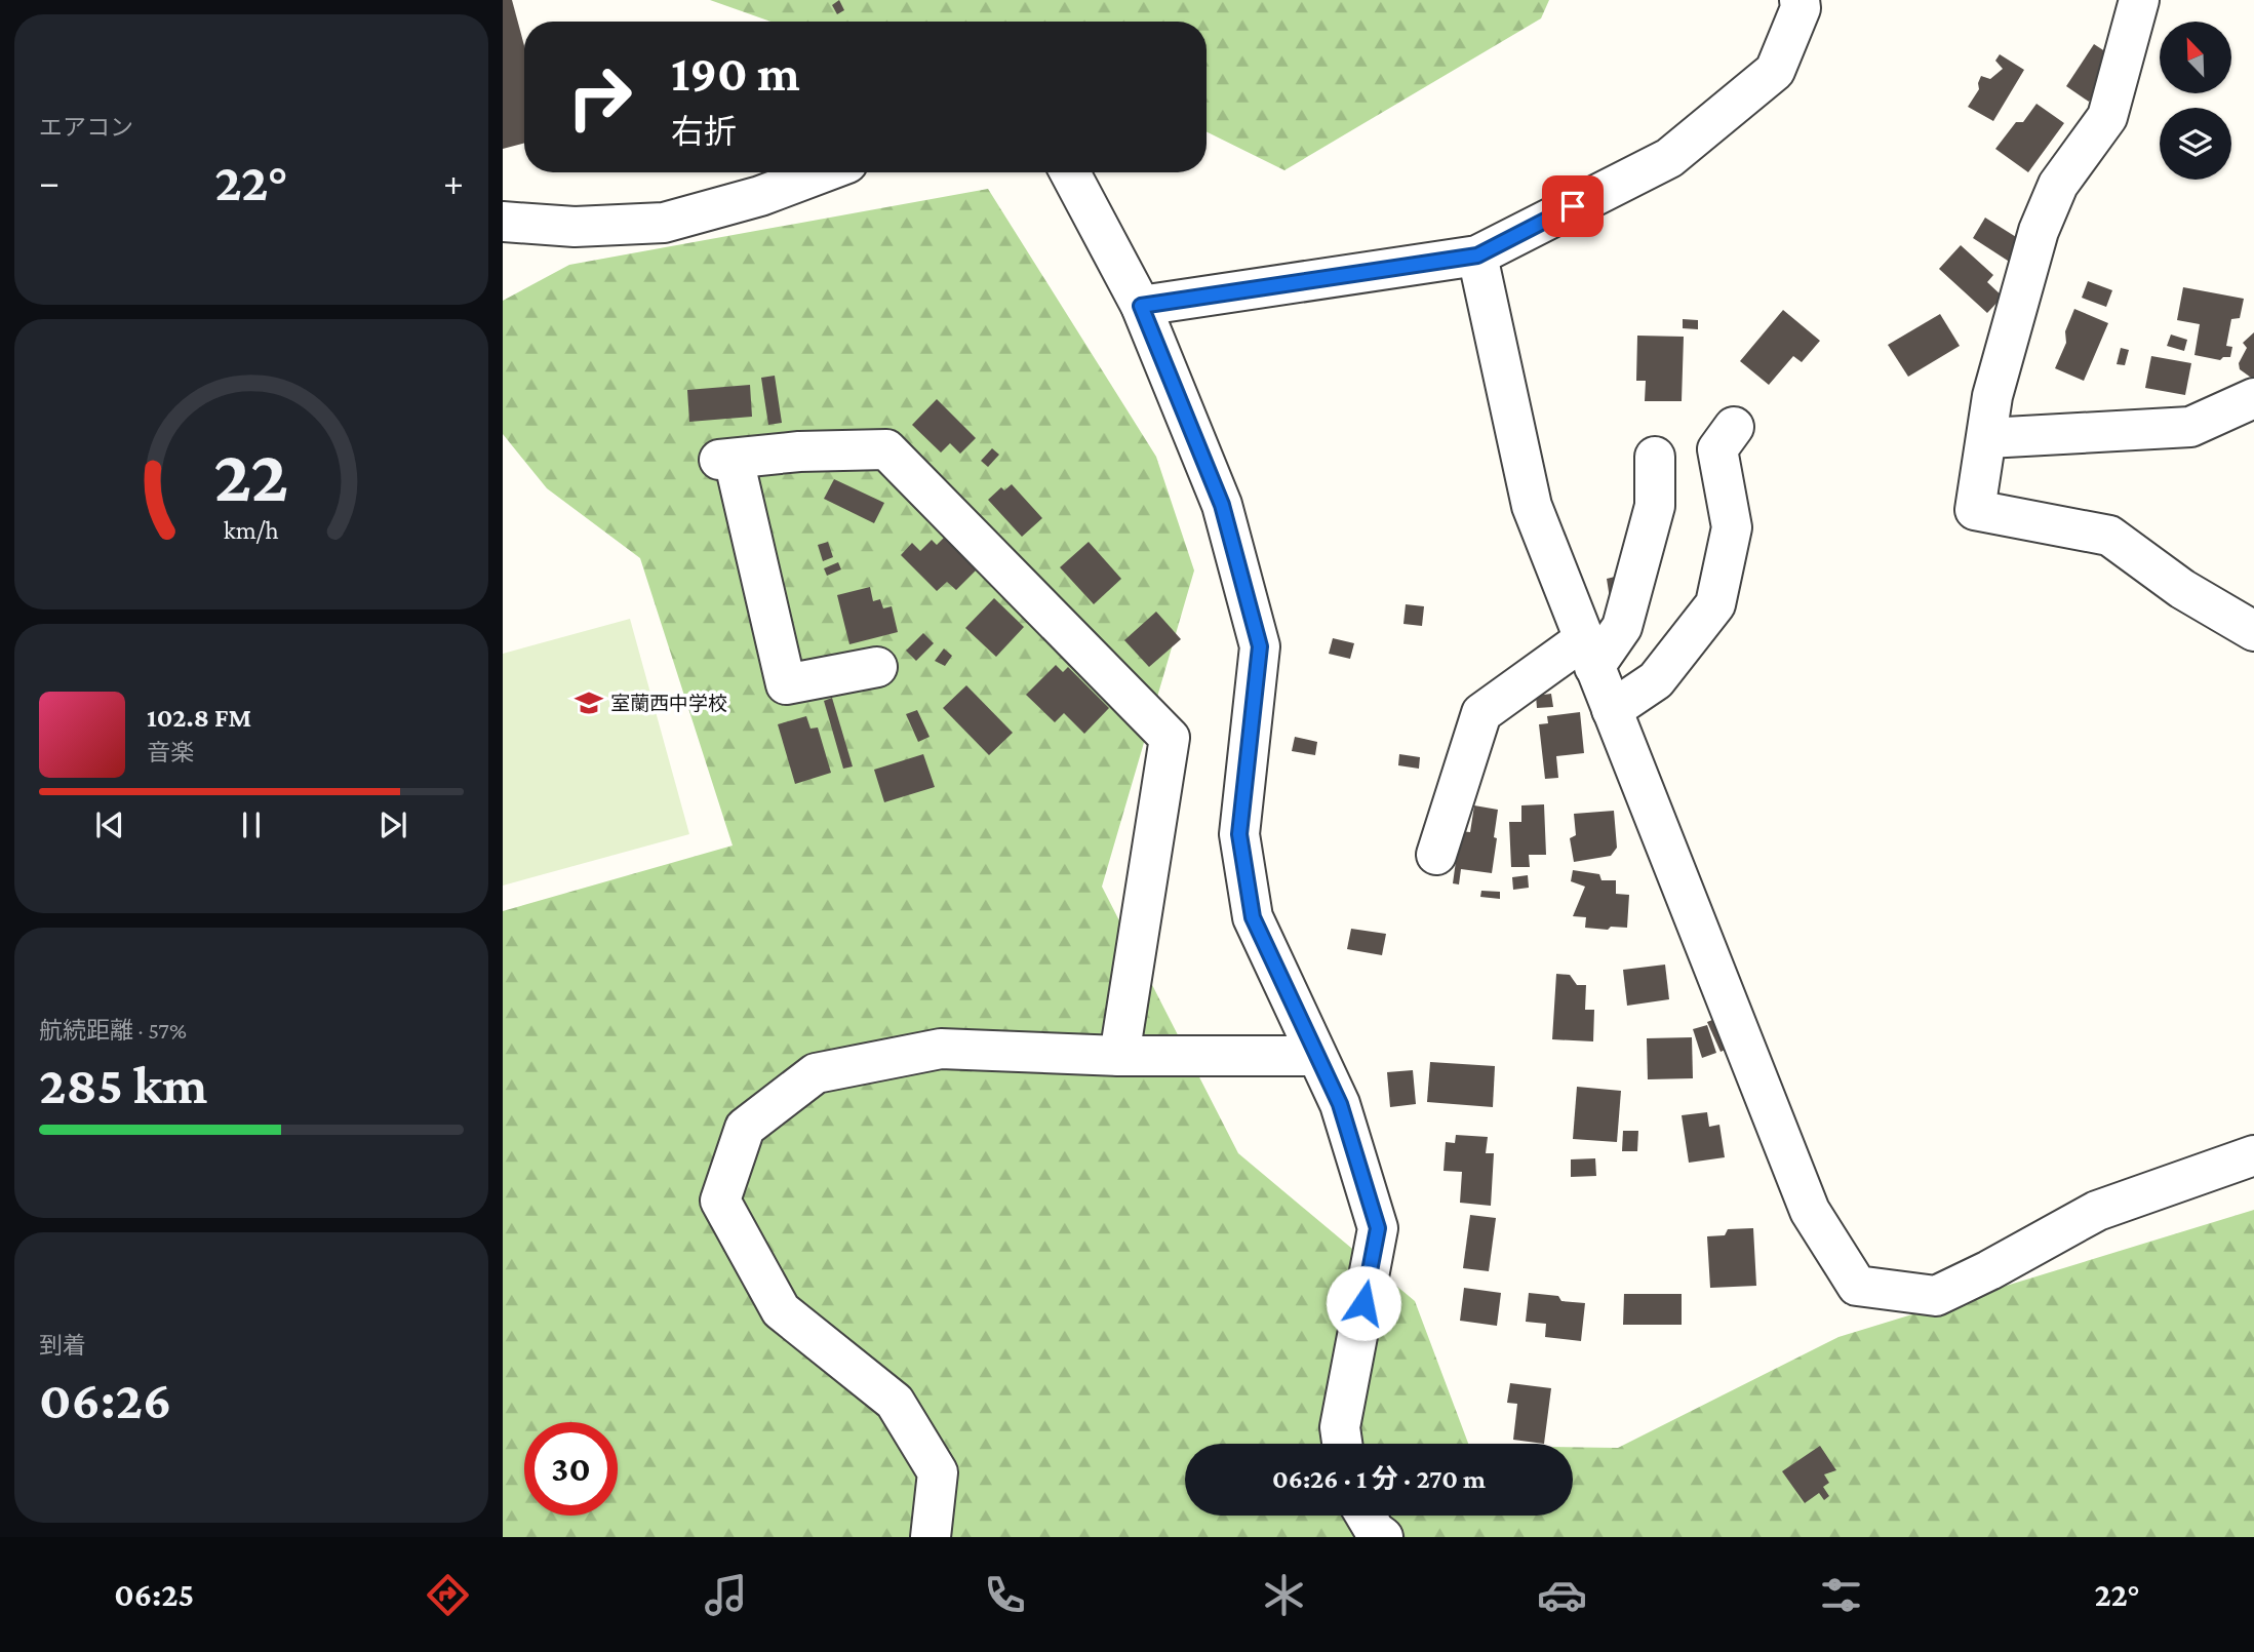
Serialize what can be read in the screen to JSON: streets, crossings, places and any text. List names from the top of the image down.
{
  "places": {
    "school or university": ["室蘭西中学校"]
  },
  "north": "top left",
  "page": {
    "tile": [
      "エアコン",
      ["航続距離 · 57%", "285 km"],
      ["到着", "06:26"]
    ],
    "turn": ["190 m", "右折"],
    "heat": ["−", "22°", "+"],
    "song": ["102.8 FM", "音楽"],
    "limit": "30",
    "trip": "06:26 · 1 分 · 270 m",
    "tabs": ["06:25", "22°"],
    "gauge": ["22", "km/h"]
  }
}
